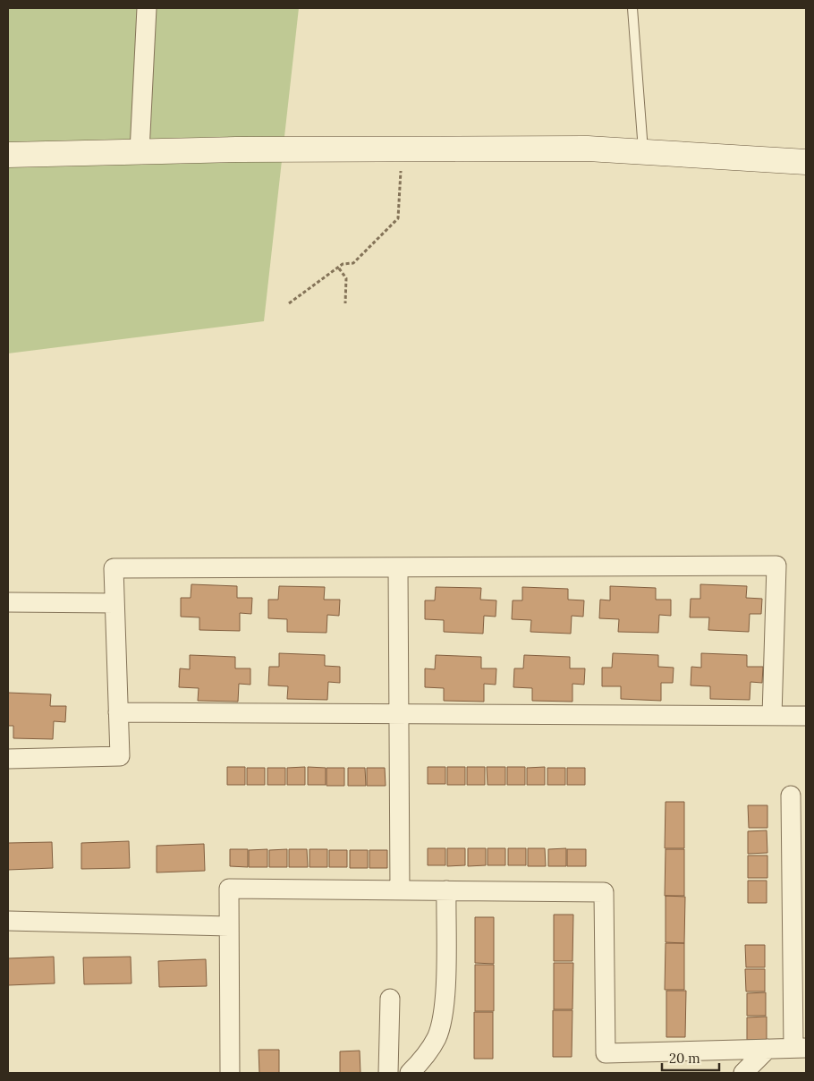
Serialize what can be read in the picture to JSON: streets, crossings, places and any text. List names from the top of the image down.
{
  "scale_bar": "20 m"
}
